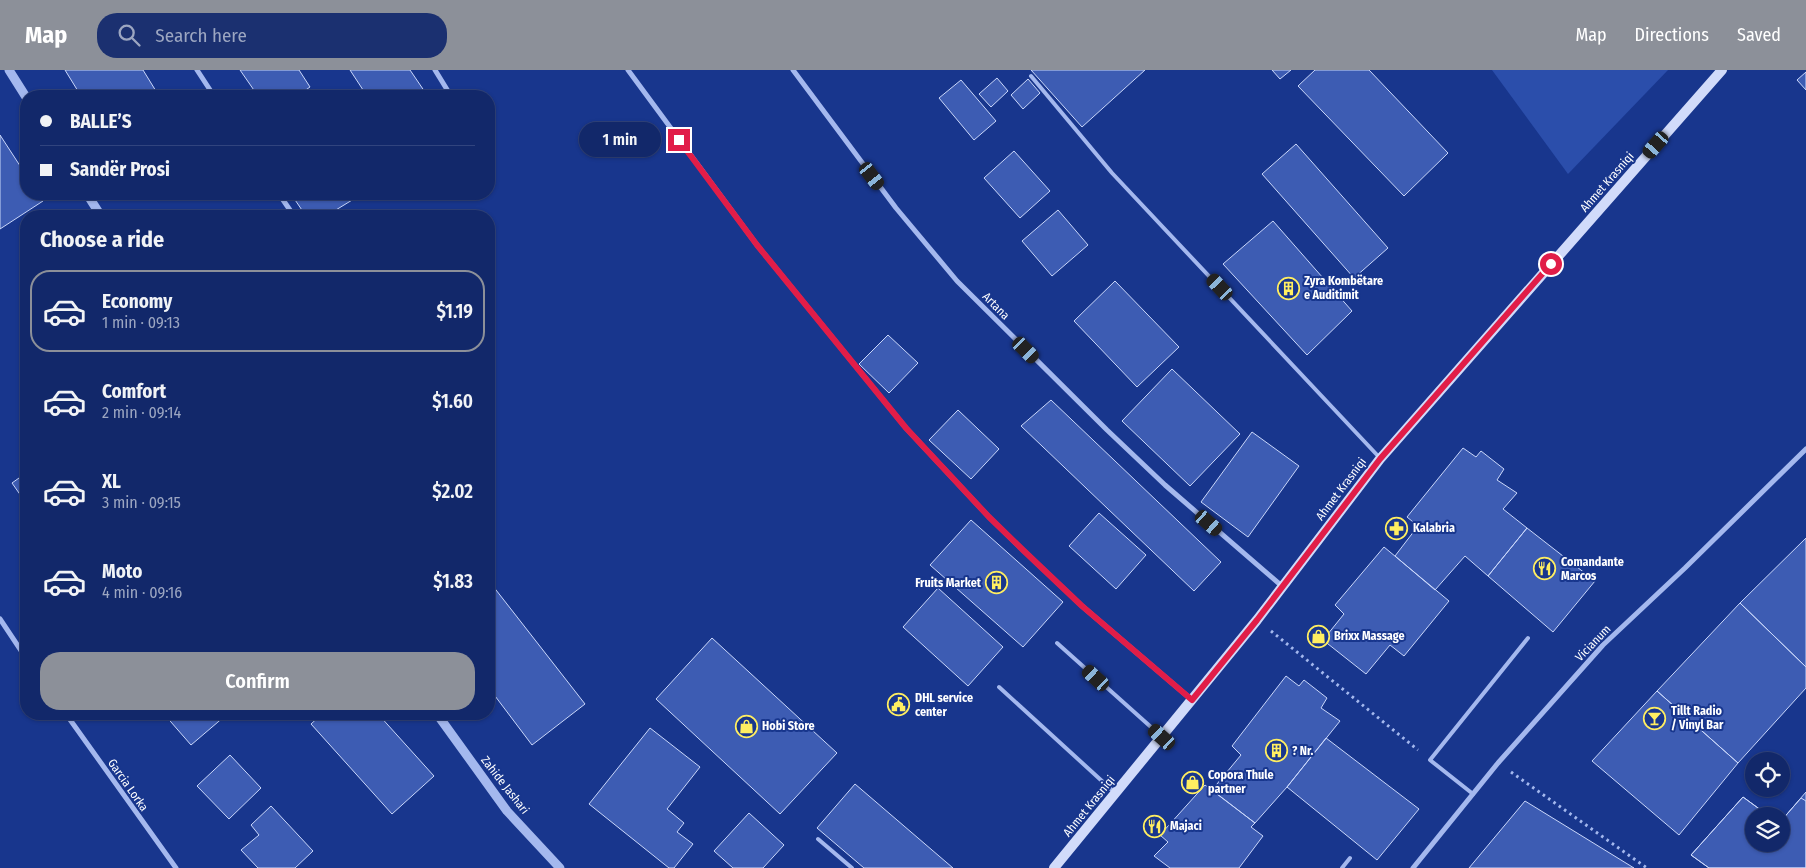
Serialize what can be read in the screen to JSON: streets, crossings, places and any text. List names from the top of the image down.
{
  "streets": {
    "main road": ["Ahmet Krasniqi"],
    "street": [
      "Artana",
      "Vicianum",
      "Garcia Lorka",
      "Zahide Jashari"
    ]
  },
  "crossings": [
    ["Ahmet Krasniqi", "Artana"]
  ],
  "places": {
    "building": ["Zyra Kombëtare e Auditimit", "Fruits Market", "? Nr."],
    "pharmacy": ["Kalabria"],
    "restaurant": ["Comandante Marcos", "Majaci"],
    "shop": ["Brixx Massage", "Hobi Store", "Copora Thule partner"],
    "public building": ["DHL service center"],
    "bar": ["Tillt Radio / Vinyl Bar"]
  },
  "page": {
    "header": "Map",
    "search": "Search here",
    "nav": ["Map", "Directions", "Saved"],
    "banner": ["BALLE’S", "Sandër Prosi"],
    "bubble": "1 min",
    "heading": "Choose a ride",
    "list": [
      {
        "name": "Economy",
        "note": "1 min · 09:13",
        "value": "$1.19"
      },
      {
        "name": "Comfort",
        "note": "2 min · 09:14",
        "value": "$1.60"
      },
      {
        "name": "XL",
        "note": "3 min · 09:15",
        "value": "$2.02"
      },
      {
        "name": "Moto",
        "note": "4 min · 09:16",
        "value": "$1.83"
      }
    ],
    "buttons": "Confirm"
  }
}
